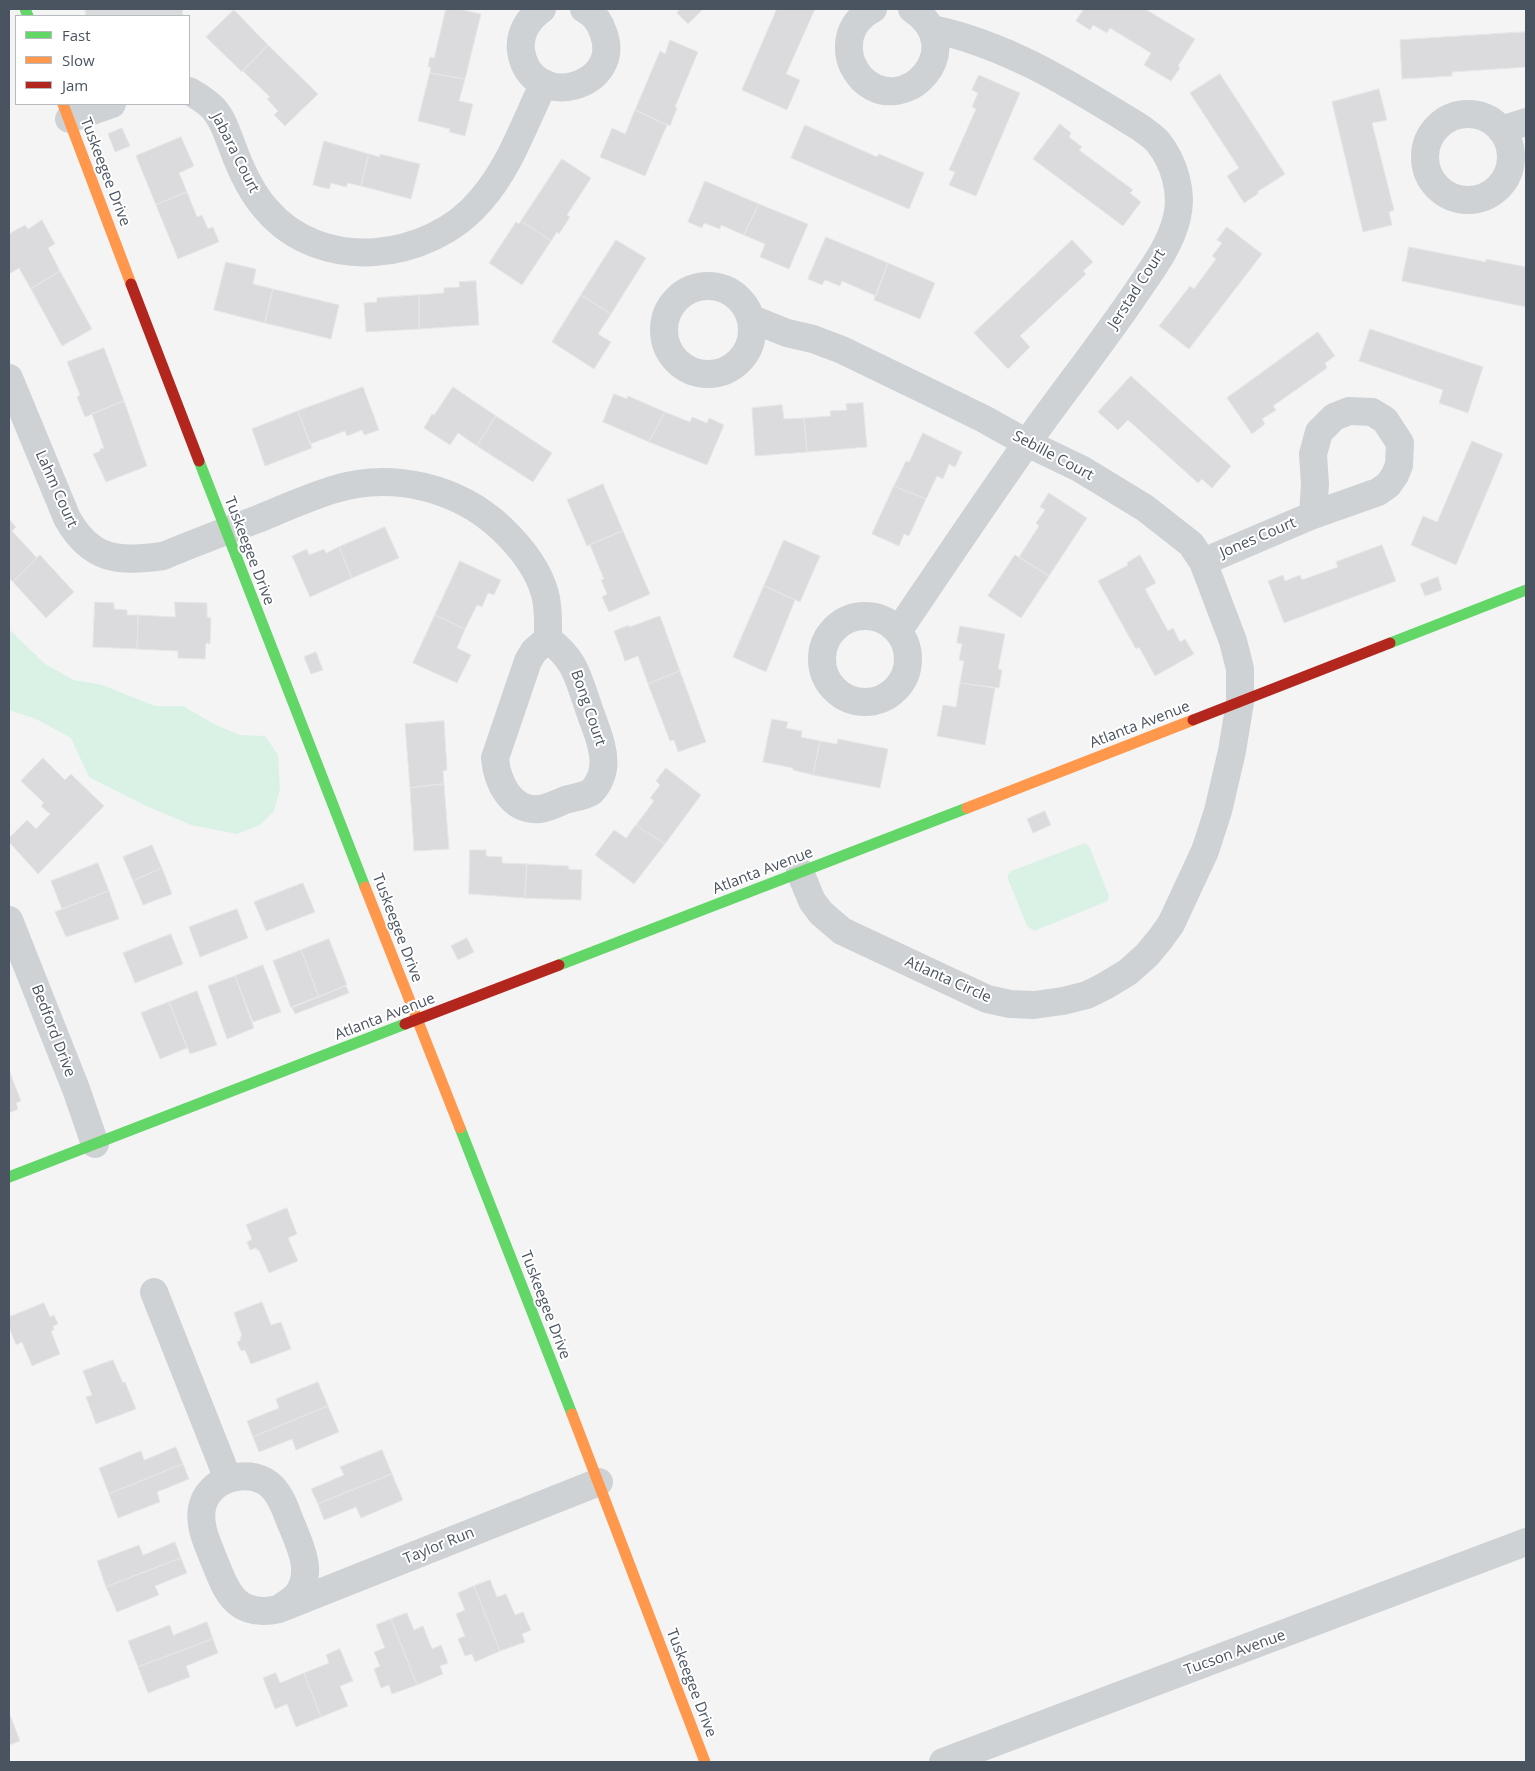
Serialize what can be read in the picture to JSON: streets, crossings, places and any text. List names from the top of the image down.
{
  "streets": {
    "street": [
      "Jabara Court",
      "Tuskeegee Drive",
      "Jerstad Court",
      "Sebille Court",
      "Lahm Court",
      "Jones Court",
      "Bong Court",
      "Atlanta Avenue",
      "Atlanta Circle",
      "Bedford Drive",
      "Taylor Run",
      "Tucson Avenue"
    ]
  },
  "crossings": [
    ["Tuskeegee Drive", "Lahm Court"],
    ["Tuskeegee Drive", "Atlanta Avenue"],
    ["Tuskeegee Drive", "Taylor Run"],
    ["Jerstad Court", "Sebille Court"],
    ["Sebille Court", "Jones Court"],
    ["Sebille Court", "Atlanta Avenue"],
    ["Sebille Court", "Atlanta Circle"],
    ["Atlanta Avenue", "Atlanta Circle"],
    ["Atlanta Avenue", "Bedford Drive"]
  ],
  "legend": ["Fast", "Slow", "Jam"]
}
